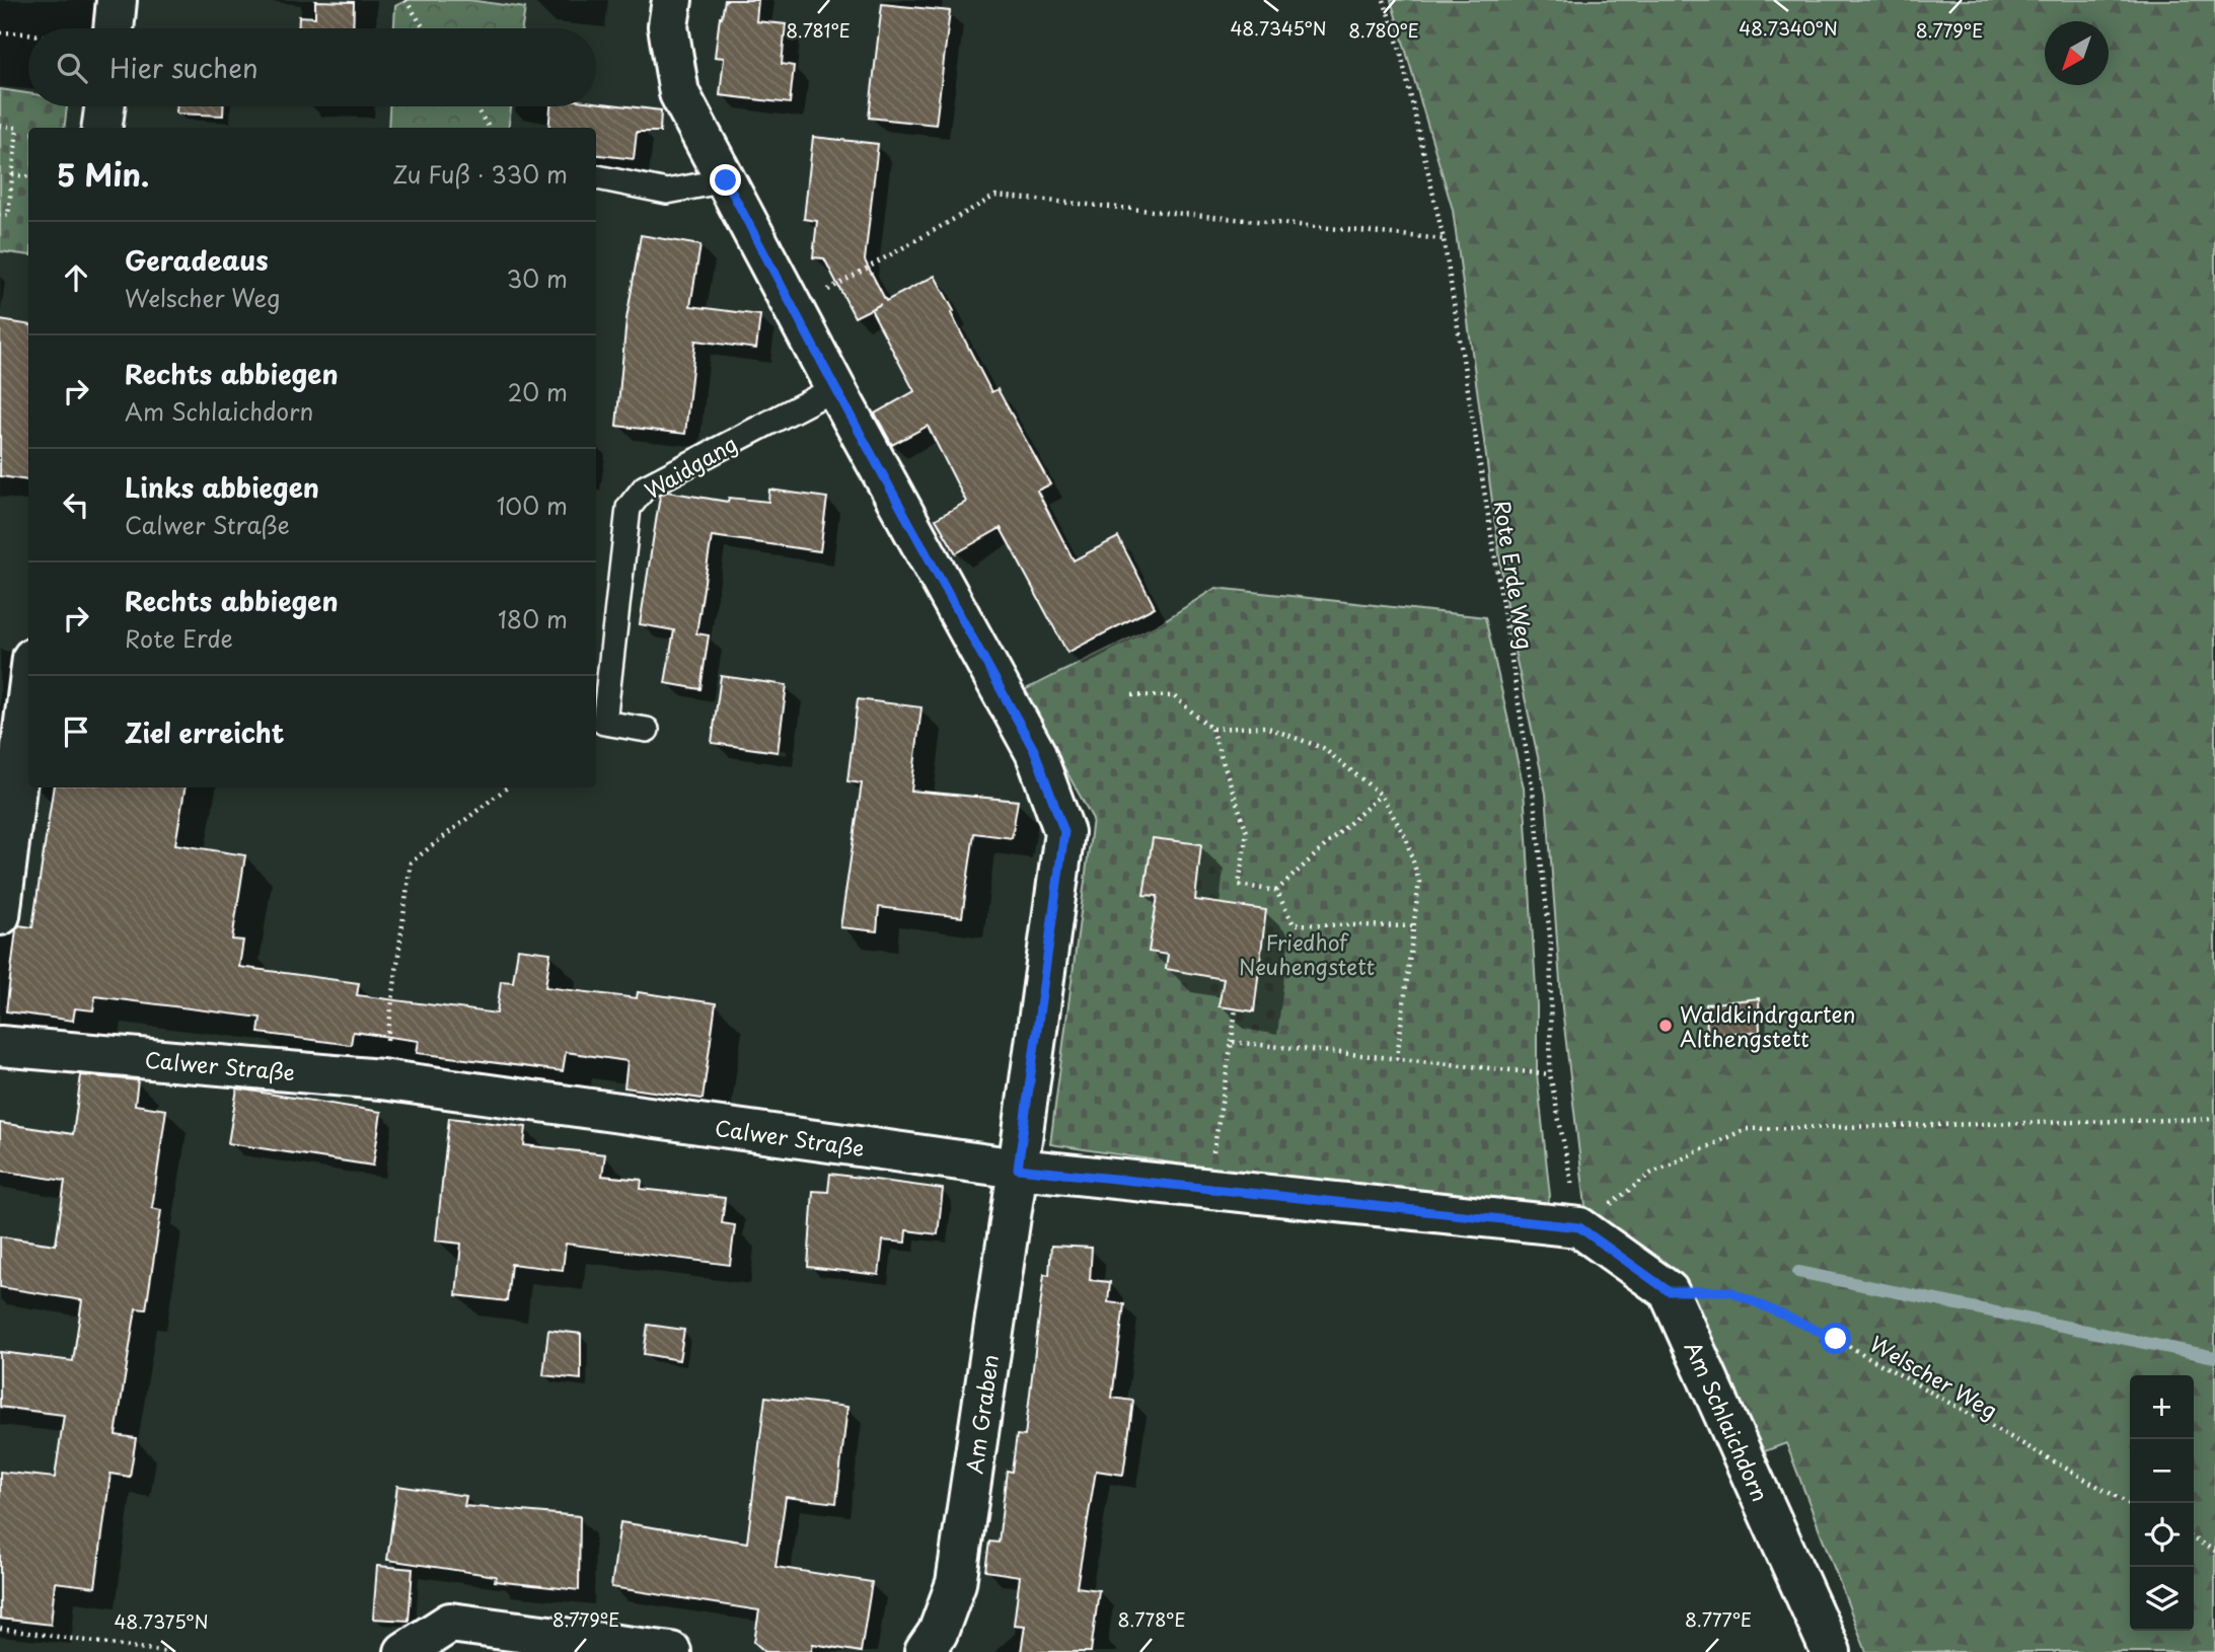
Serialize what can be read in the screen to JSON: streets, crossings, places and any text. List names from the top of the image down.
{
  "streets": {
    "street": ["Calwer Straße", "Am Graben", "Am Schlaichdorn"],
    "lane": ["Waidgang"],
    "path": ["Rote Erde Weg", "Welscher Weg"]
  },
  "crossings": [
    ["Waidgang", "Am Graben"],
    ["Calwer Straße", "Am Graben"],
    ["Welscher Weg", "Am Schlaichdorn"]
  ],
  "parks": ["Friedhof Neuhengstett"],
  "places": ["Waldkindrgarten Althengstett"],
  "north": "bottom left",
  "page": {
    "search": "Hier suchen",
    "heading": ["5 Min.", "Zu Fuß · 330 m"],
    "list": [
      ["Geradeaus", "Welscher Weg", "30 m"],
      ["Rechts abbiegen", "Am Schlaichdorn", "20 m"],
      ["Links abbiegen", "Calwer Straße", "100 m"],
      ["Rechts abbiegen", "Rote Erde", "180 m"],
      "Ziel erreicht"
    ],
    "map_buttons": ["+", "−"]
  },
  "coordinates": [
    "48.7345°N",
    "48.7340°N",
    "8.781°E",
    "8.780°E",
    "8.779°E",
    "8.778°E",
    "8.777°E",
    "48.7375°N"
  ]
}
